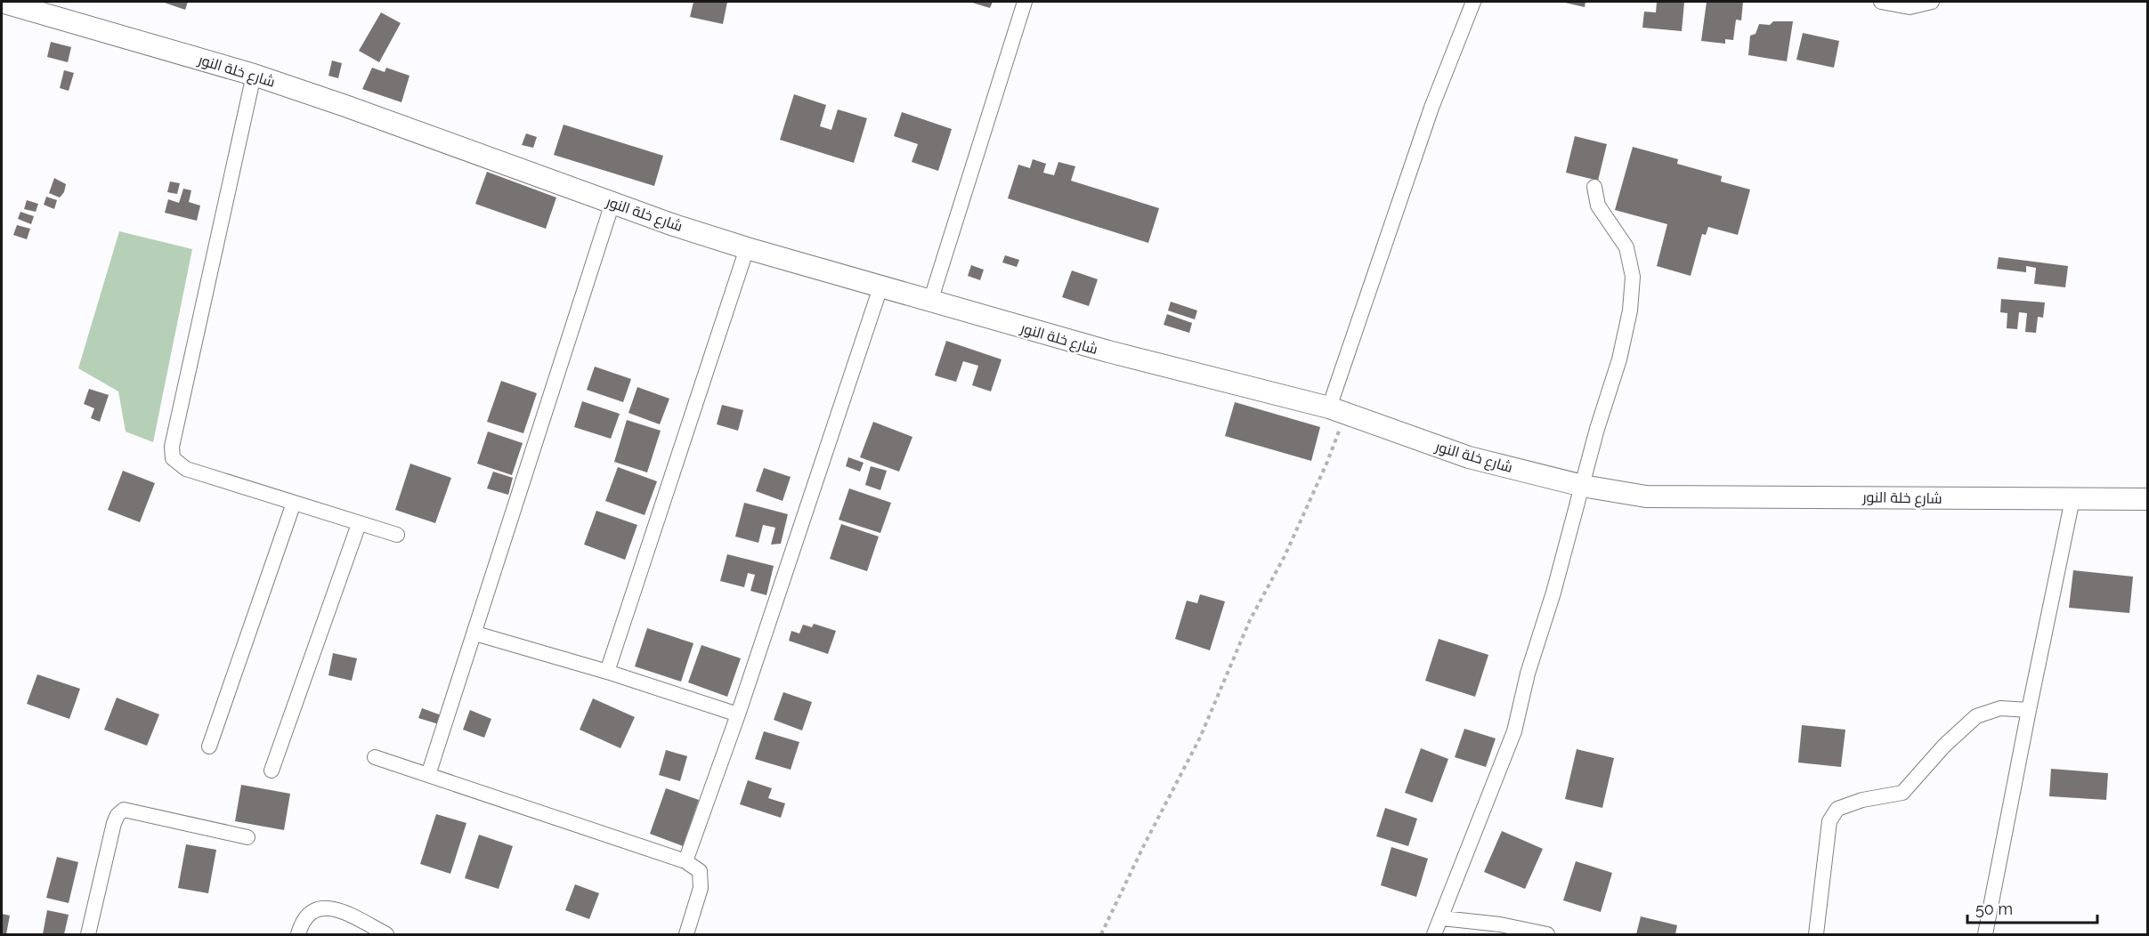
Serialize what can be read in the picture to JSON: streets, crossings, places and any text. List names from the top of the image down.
{
  "streets": {
    "street": ["شارع خلة النور"]
  },
  "scale_bar": "50 m"
}
